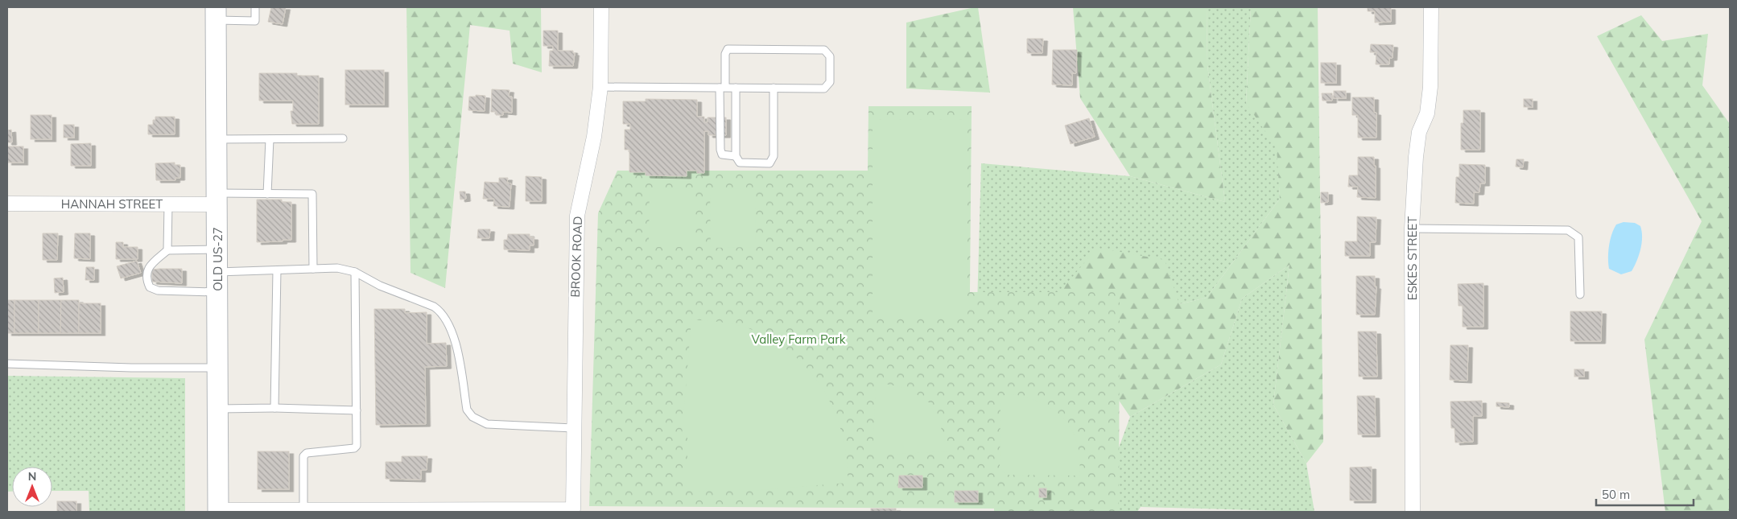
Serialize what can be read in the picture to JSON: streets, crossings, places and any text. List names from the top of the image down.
{
  "streets": {
    "main road": ["OLD US-27"],
    "street": ["HANNAH STREET", "BROOK ROAD", "ESKES STREET"]
  },
  "crossings": [
    ["HANNAH STREET", "OLD US-27"]
  ],
  "parks": ["Valley Farm Park"],
  "scale_bar": "50 m",
  "north": "top"
}
